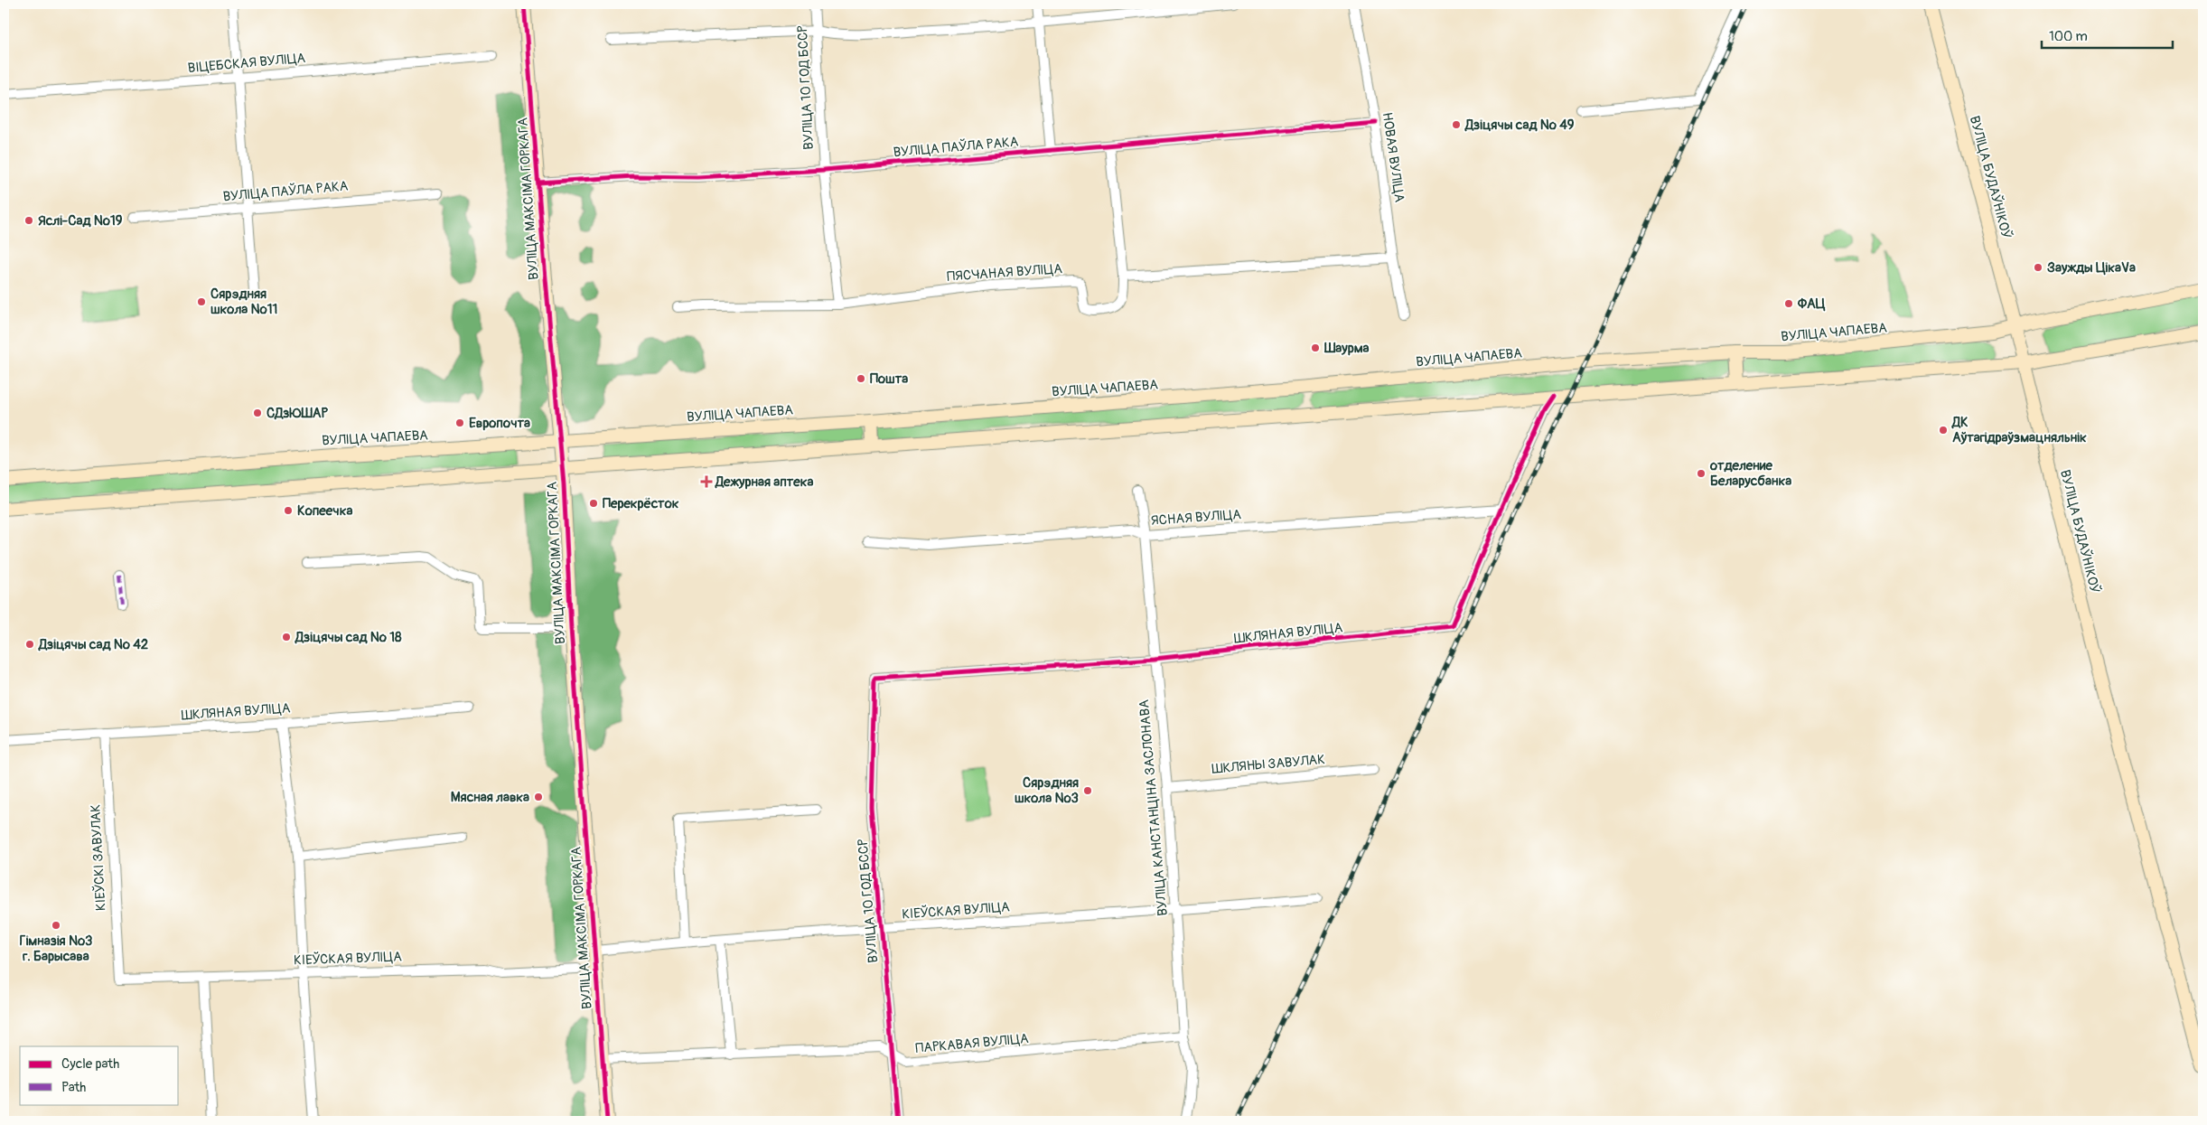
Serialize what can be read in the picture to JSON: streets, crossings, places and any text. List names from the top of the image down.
{
  "streets": {
    "main road": ["ВУЛІЦА БУДАЎНІКОЎ", "ВУЛІЦА МАКСІМА ГОРКАГА", "ВУЛІЦА ЧАПАЕВА"],
    "street": [
      "ВІЦЕБСКАЯ ВУЛІЦА",
      "ВУЛІЦА 10 ГОД БССР",
      "ВУЛІЦА ПАЎЛА РАКА",
      "НОВАЯ ВУЛІЦА",
      "ПЯСЧАНАЯ ВУЛІЦА",
      "ЯСНАЯ ВУЛІЦА",
      "ШКЛЯНАЯ ВУЛІЦА",
      "ШКЛЯНЫ ЗАВУЛАК",
      "ВУЛІЦА КАНСТАНЦІНА ЗАСЛОНАВА",
      "КІЕЎСКІ ЗАВУЛАК",
      "КІЕЎСКАЯ ВУЛІЦА",
      "ПАРКАВАЯ ВУЛІЦА"
    ]
  },
  "crossings": [
    ["ВУЛІЦА 10 ГОД БССР", "ВУЛІЦА ПАЎЛА РАКА"],
    ["ВУЛІЦА 10 ГОД БССР", "ПЯСЧАНАЯ ВУЛІЦА"],
    ["ВУЛІЦА 10 ГОД БССР", "ШКЛЯНАЯ ВУЛІЦА"],
    ["ВУЛІЦА 10 ГОД БССР", "КІЕЎСКАЯ ВУЛІЦА"],
    ["ВУЛІЦА 10 ГОД БССР", "ПАРКАВАЯ ВУЛІЦА"],
    ["ВУЛІЦА ПАЎЛА РАКА", "НОВАЯ ВУЛІЦА"],
    ["ВУЛІЦА ПАЎЛА РАКА", "ВУЛІЦА МАКСІМА ГОРКАГА"],
    ["ВУЛІЦА БУДАЎНІКОЎ", "ВУЛІЦА ЧАПАЕВА"],
    ["ВУЛІЦА МАКСІМА ГОРКАГА", "ВУЛІЦА ЧАПАЕВА"],
    ["ВУЛІЦА МАКСІМА ГОРКАГА", "КІЕЎСКАЯ ВУЛІЦА"],
    ["ВУЛІЦА МАКСІМА ГОРКАГА", "ПАРКАВАЯ ВУЛІЦА"],
    ["ЯСНАЯ ВУЛІЦА", "ШКЛЯНАЯ ВУЛІЦА"],
    ["ЯСНАЯ ВУЛІЦА", "ВУЛІЦА КАНСТАНЦІНА ЗАСЛОНАВА"],
    ["ШКЛЯНАЯ ВУЛІЦА", "ВУЛІЦА КАНСТАНЦІНА ЗАСЛОНАВА"],
    ["ШКЛЯНАЯ ВУЛІЦА", "КІЕЎСКІ ЗАВУЛАК"],
    ["ШКЛЯНЫ ЗАВУЛАК", "ВУЛІЦА КАНСТАНЦІНА ЗАСЛОНАВА"],
    ["ВУЛІЦА КАНСТАНЦІНА ЗАСЛОНАВА", "КІЕЎСКАЯ ВУЛІЦА"],
    ["ВУЛІЦА КАНСТАНЦІНА ЗАСЛОНАВА", "ПАРКАВАЯ ВУЛІЦА"],
    ["КІЕЎСКІ ЗАВУЛАК", "КІЕЎСКАЯ ВУЛІЦА"]
  ],
  "places": {
    "other": [
      "Дзіцячы сад № 49",
      "Яслі-Сад №19",
      "Заужды ЦікаVа",
      "Сярэдняя школа №11",
      "ФАЦ",
      "Шаурма",
      "Пошта",
      "СДзЮШАР",
      "Европочта",
      "ДК Аўтагідраўзмацняльнік",
      "отделение Беларусбанка",
      "Перекрёсток",
      "Копеечка",
      "Дзіцячы сад № 18",
      "Дзіцячы сад № 42",
      "Сярэдняя школа №3",
      "Мясная лавка",
      "Гімназія №3 г. Барысава"
    ],
    "health": ["Дежурная аптека"]
  },
  "legend": ["Cycle path", "Path"],
  "scale_bar": "100 m"
}
